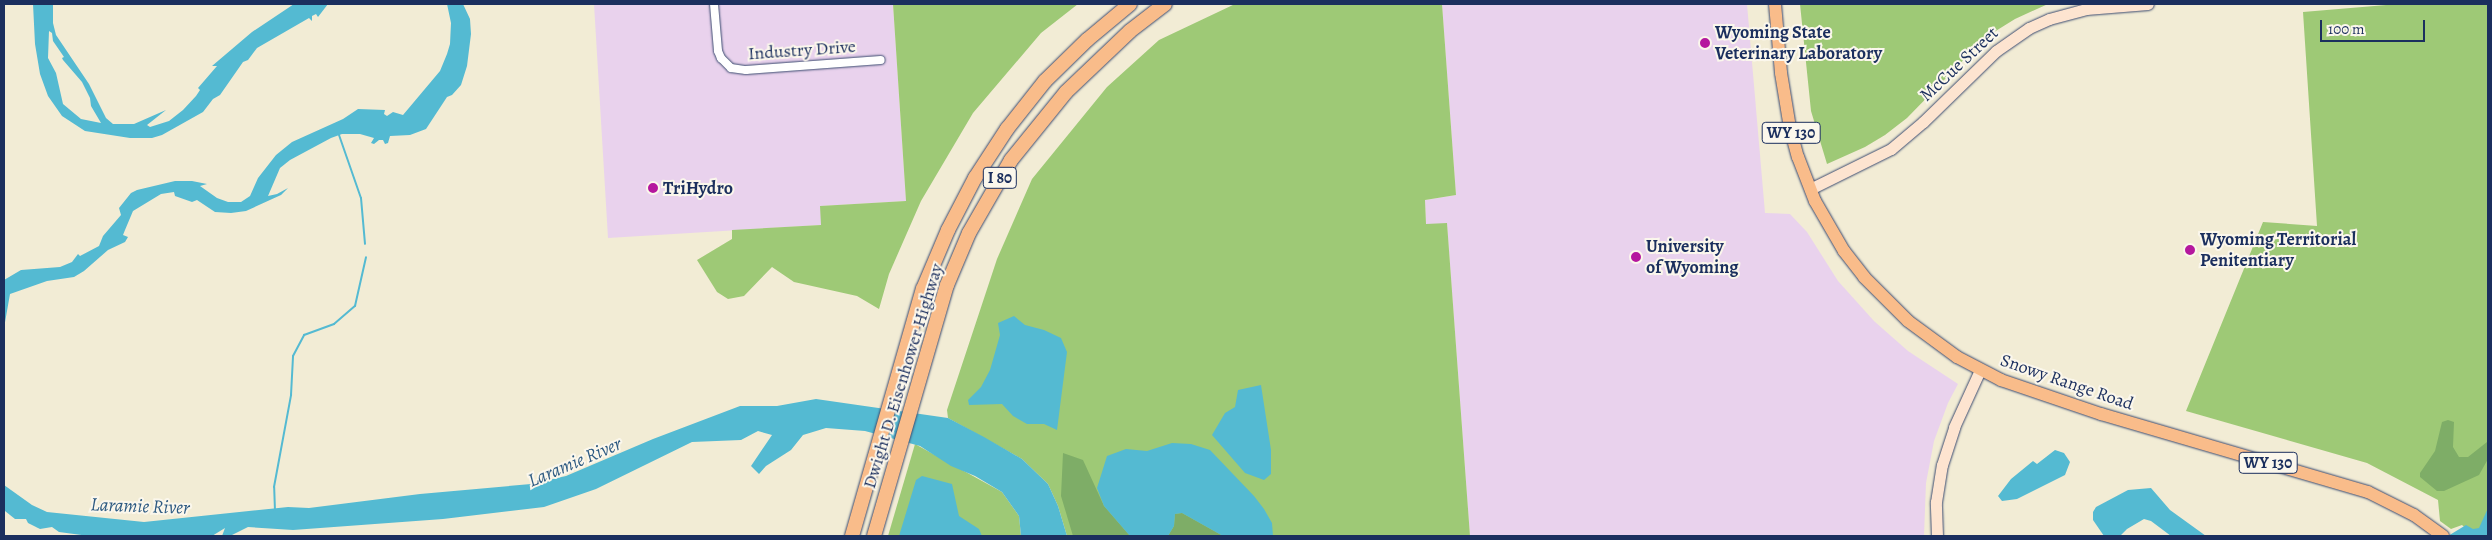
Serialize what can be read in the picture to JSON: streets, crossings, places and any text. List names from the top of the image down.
{
  "streets": {
    "highway": ["I 80", "Dwight D. Eisenhower Highway"],
    "main road": ["McCue Street", "WY 130", "Snowy Range Road"],
    "street": ["Industry Drive"]
  },
  "crossings": [
    ["McCue Street", "Snowy Range Road"]
  ],
  "water": ["Laramie River"],
  "places": [
    "Wyoming State Veterinary Laboratory",
    "TriHydro",
    "Wyoming Territorial Penitentiary",
    "University of Wyoming"
  ],
  "scale_bar": "100 m"
}
